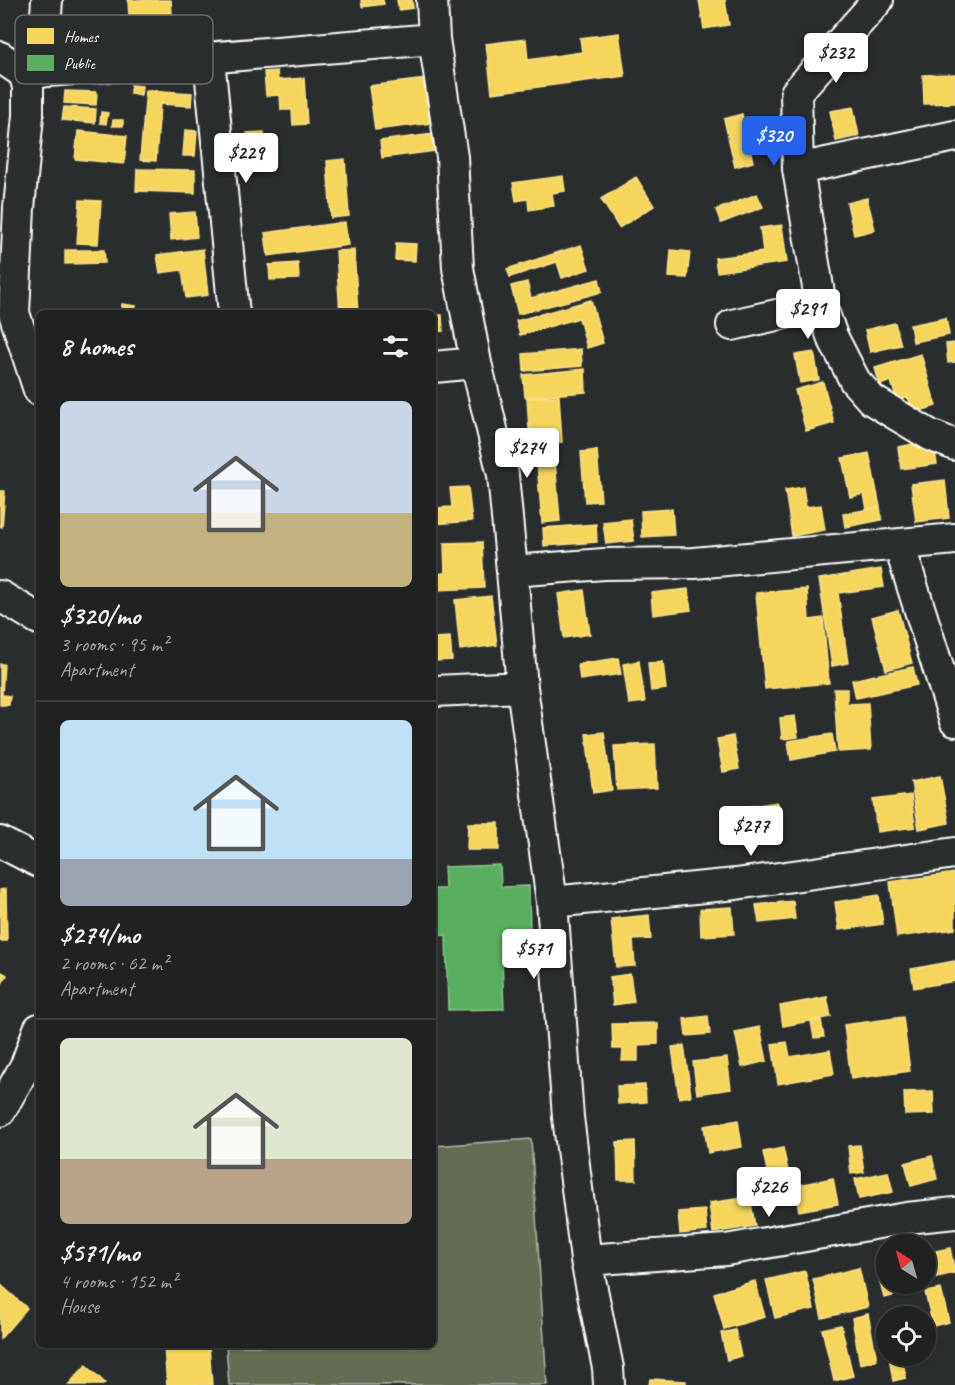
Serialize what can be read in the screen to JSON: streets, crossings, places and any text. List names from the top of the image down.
{
  "legend": ["Homes", "Public"],
  "north": "top left",
  "page": {
    "price": [
      "$232",
      "$320",
      "$229",
      "$291",
      "$274",
      "$277",
      "$571",
      "$226"
    ],
    "heading": "8 homes",
    "list": [
      {
        "name": "$320/mo",
        "note": "3 rooms · 95 m² · Apartment"
      },
      {
        "name": "$274/mo",
        "note": "2 rooms · 62 m² · Apartment"
      },
      {
        "name": "$571/mo",
        "note": "4 rooms · 152 m² · House"
      }
    ]
  }
}
